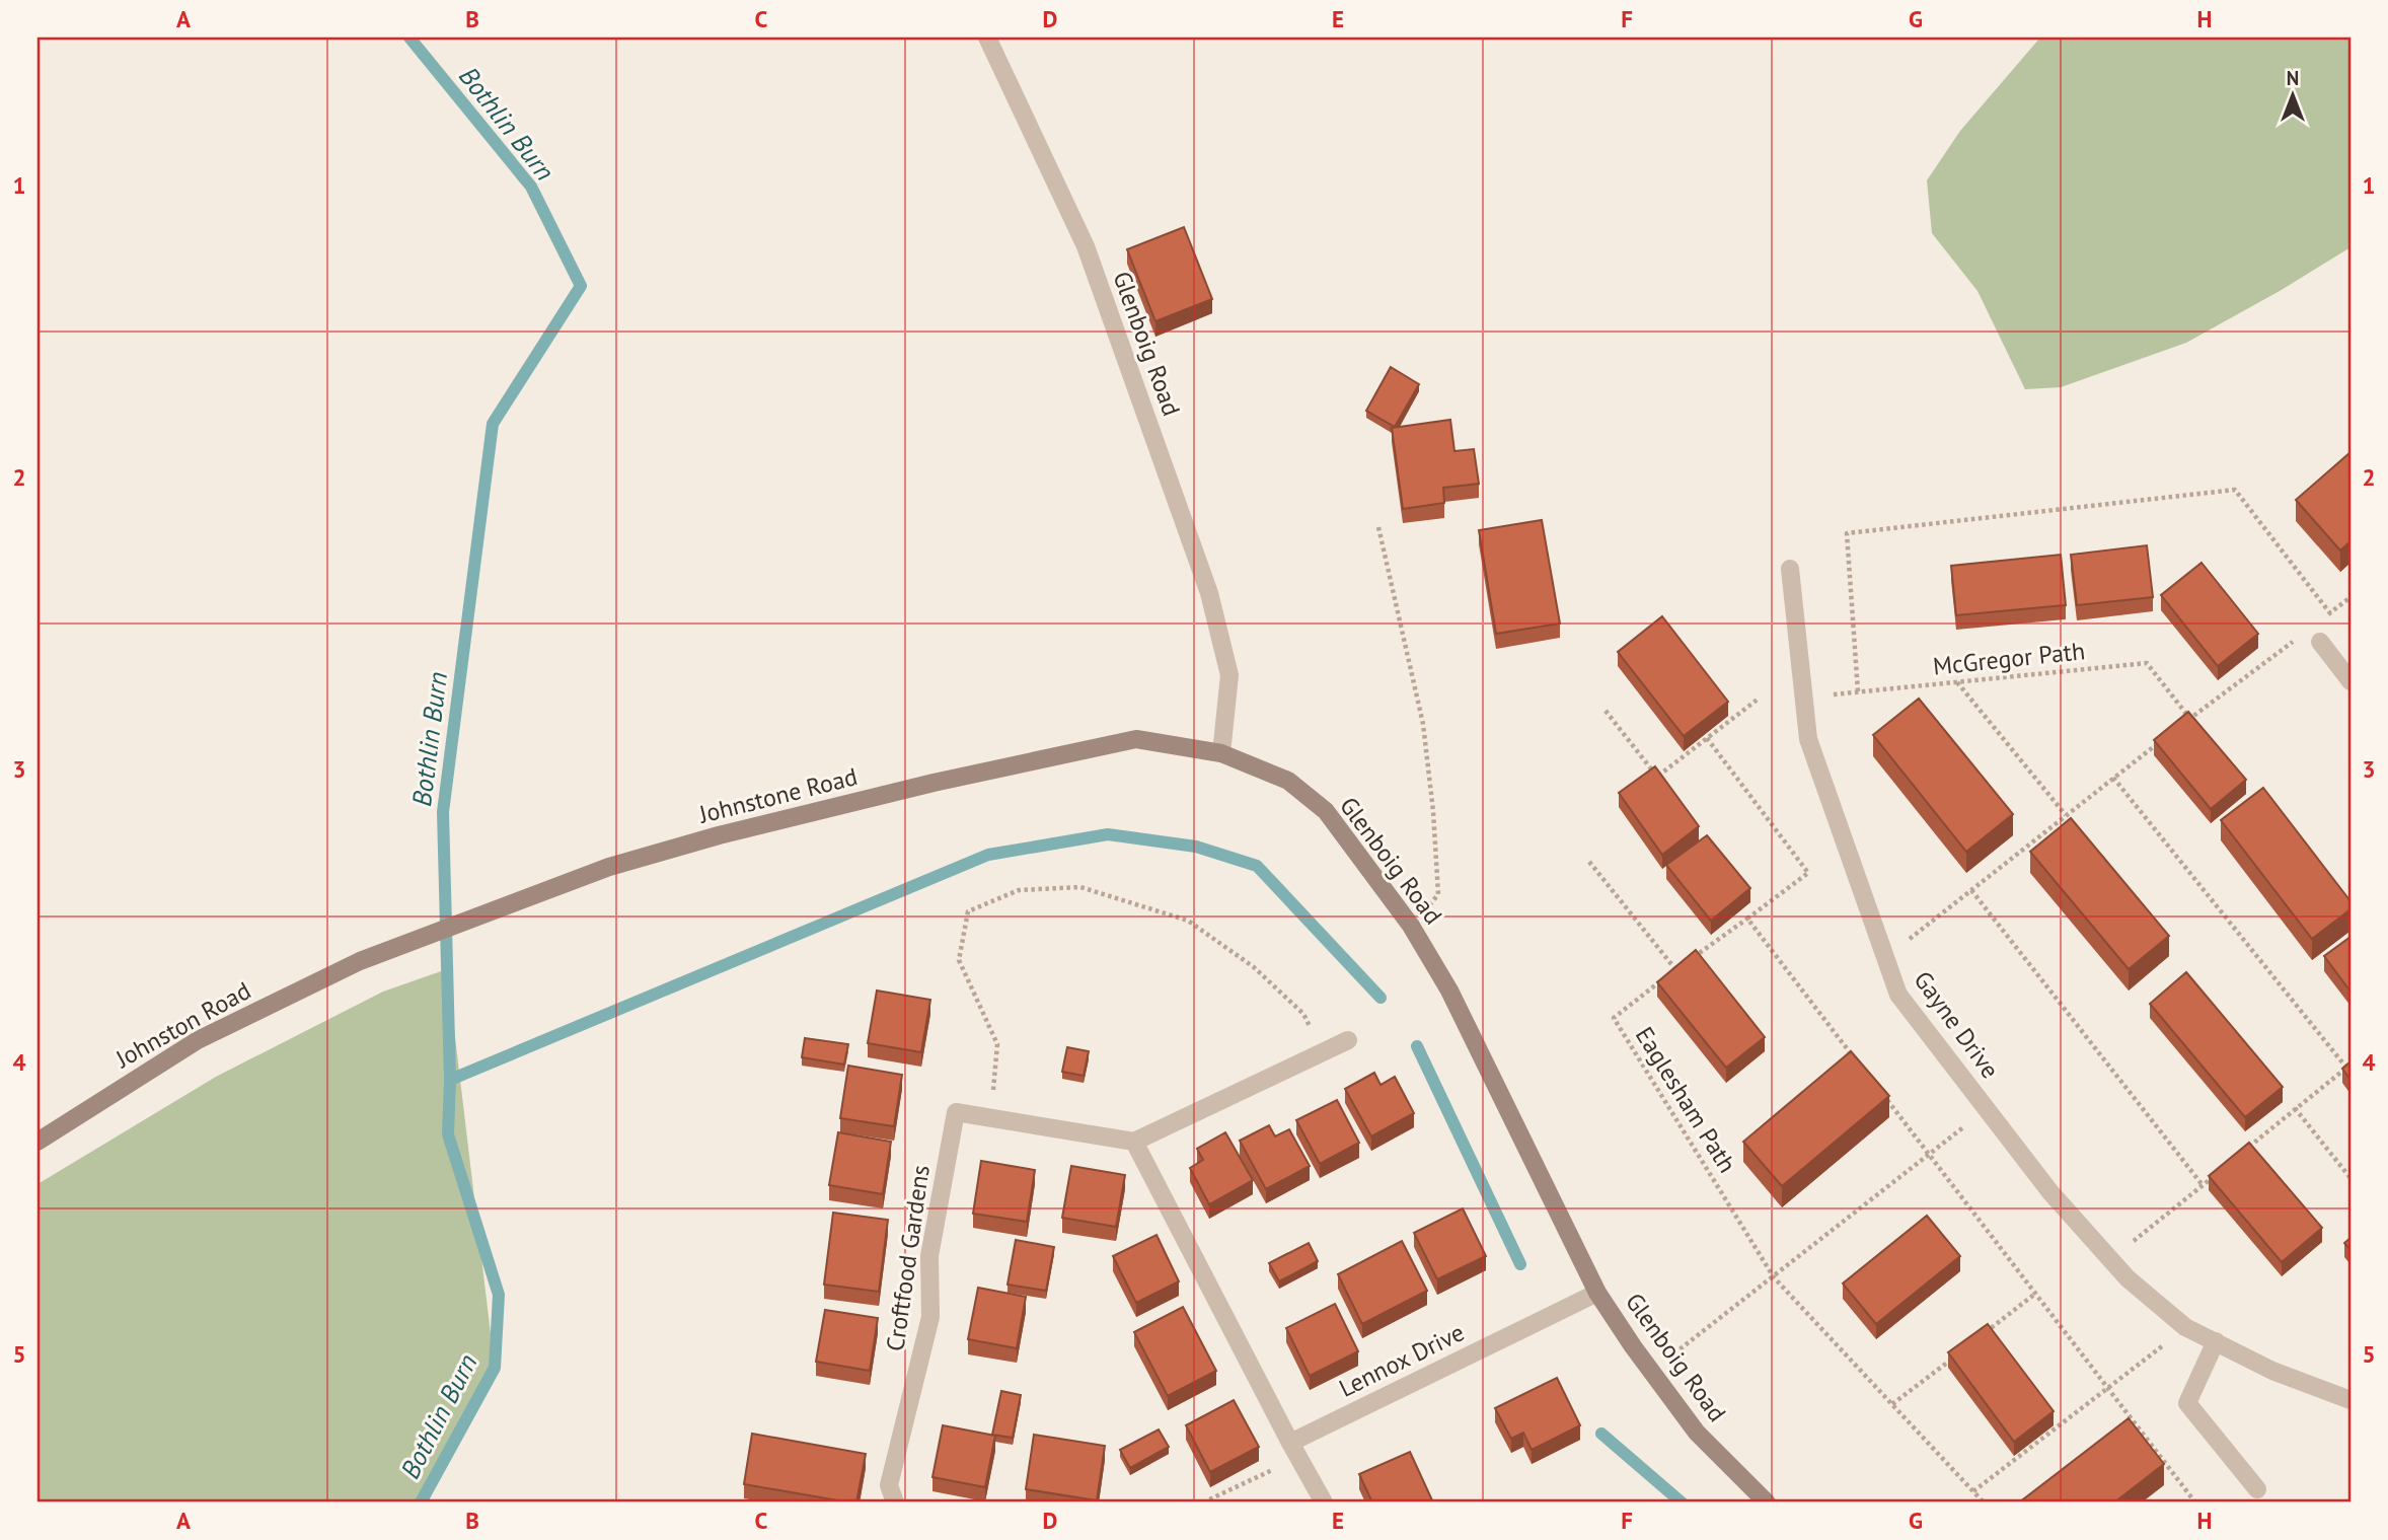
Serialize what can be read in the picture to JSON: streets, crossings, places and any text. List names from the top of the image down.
{
  "streets": {
    "main road": ["Glenboig Road", "Johnstone Road", "Johnston Road"],
    "street": ["Gayne Drive", "Croftfood Gardens", "Lennox Drive"],
    "path": ["McGregor Path", "Eaglesham Path"]
  },
  "crossings": [
    ["Glenboig Road", "Johnstone Road"],
    ["Glenboig Road", "Lennox Drive"],
    ["McGregor Path", "Gayne Drive"],
    ["Johnstone Road", "Johnston Road"]
  ],
  "water": ["Bothlin Burn"],
  "north": "top",
  "grid": {
    "columns": [
      "A",
      "B",
      "C",
      "D",
      "E",
      "F",
      "G",
      "H"
    ],
    "rows": [
      "1",
      "2",
      "3",
      "4",
      "5"
    ]
  }
}
